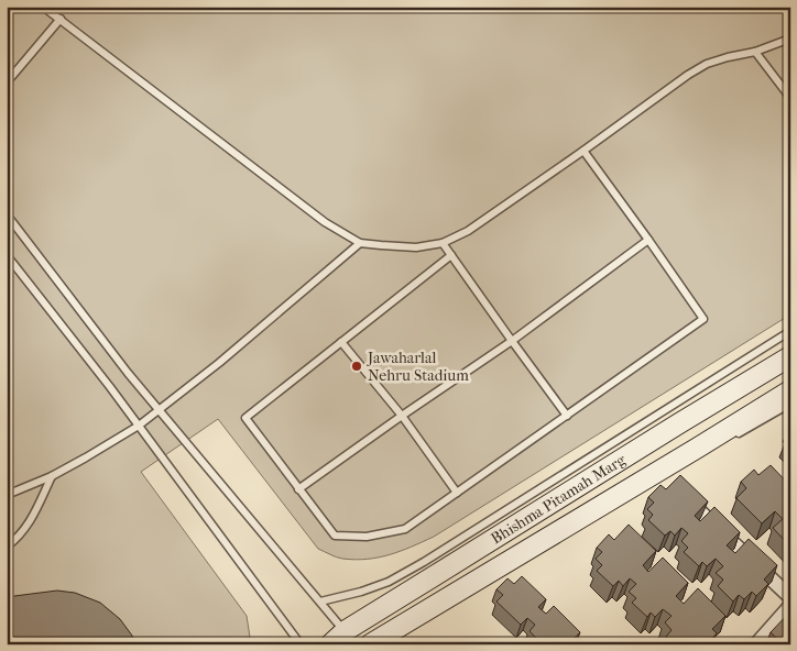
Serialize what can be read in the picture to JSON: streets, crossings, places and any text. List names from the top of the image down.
{
  "streets": {
    "main road": ["Bhishma Pitamah Marg"]
  },
  "places": ["Jawaharlal Nehru Stadium"]
}
